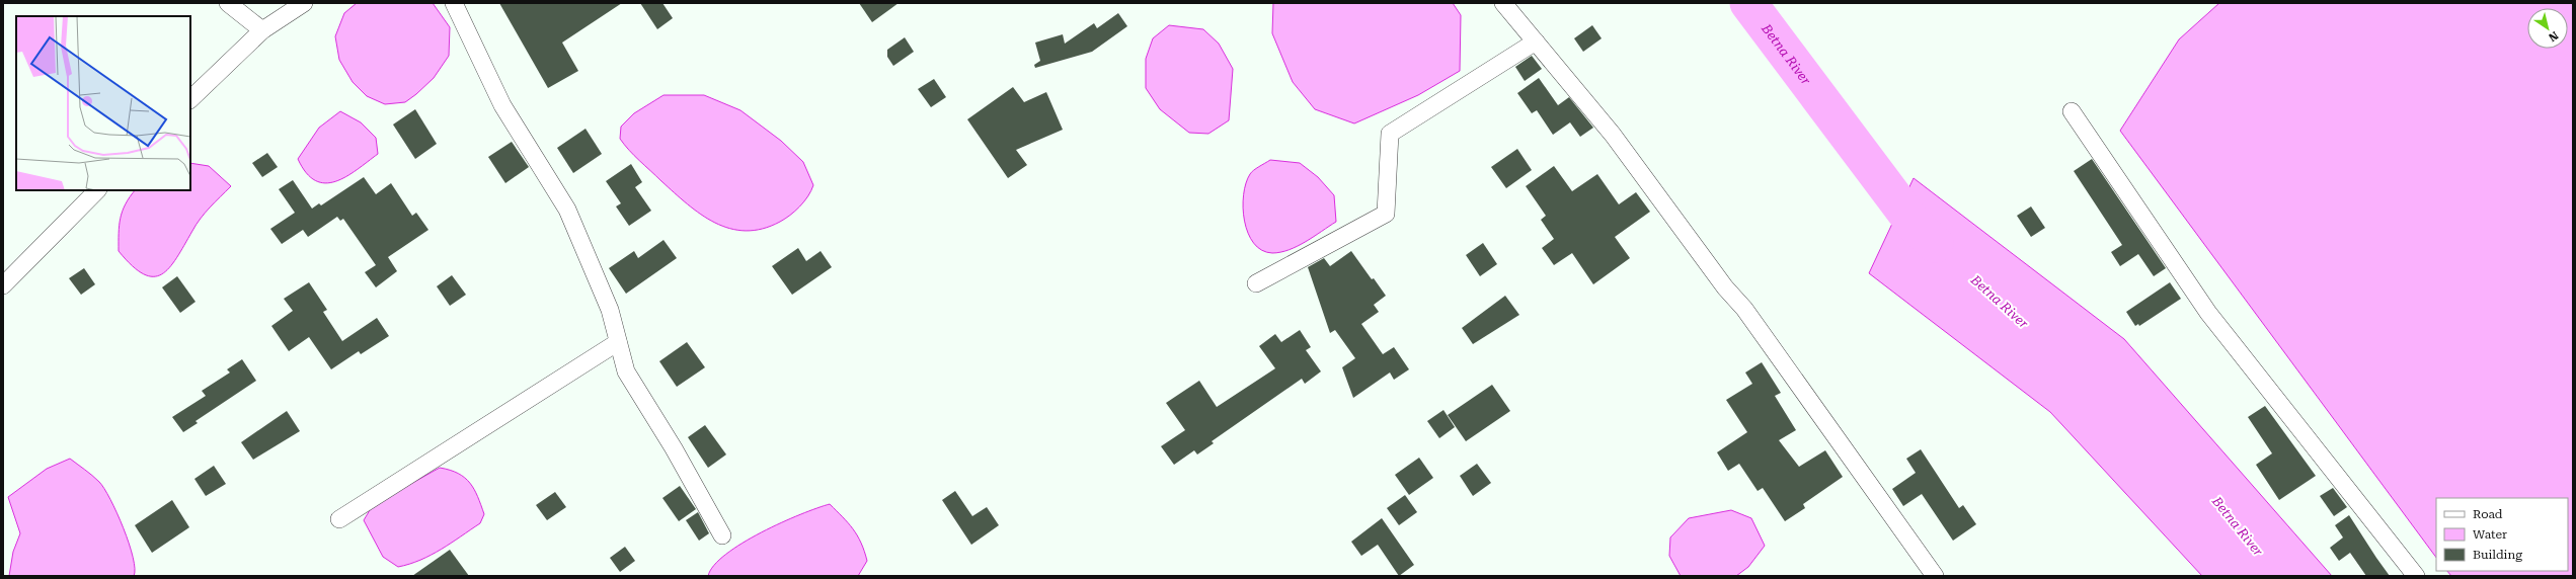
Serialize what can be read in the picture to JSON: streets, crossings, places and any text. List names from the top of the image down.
{
  "water": ["Betna River"],
  "legend": ["Road", "Water", "Building"],
  "north": "bottom right"
}
